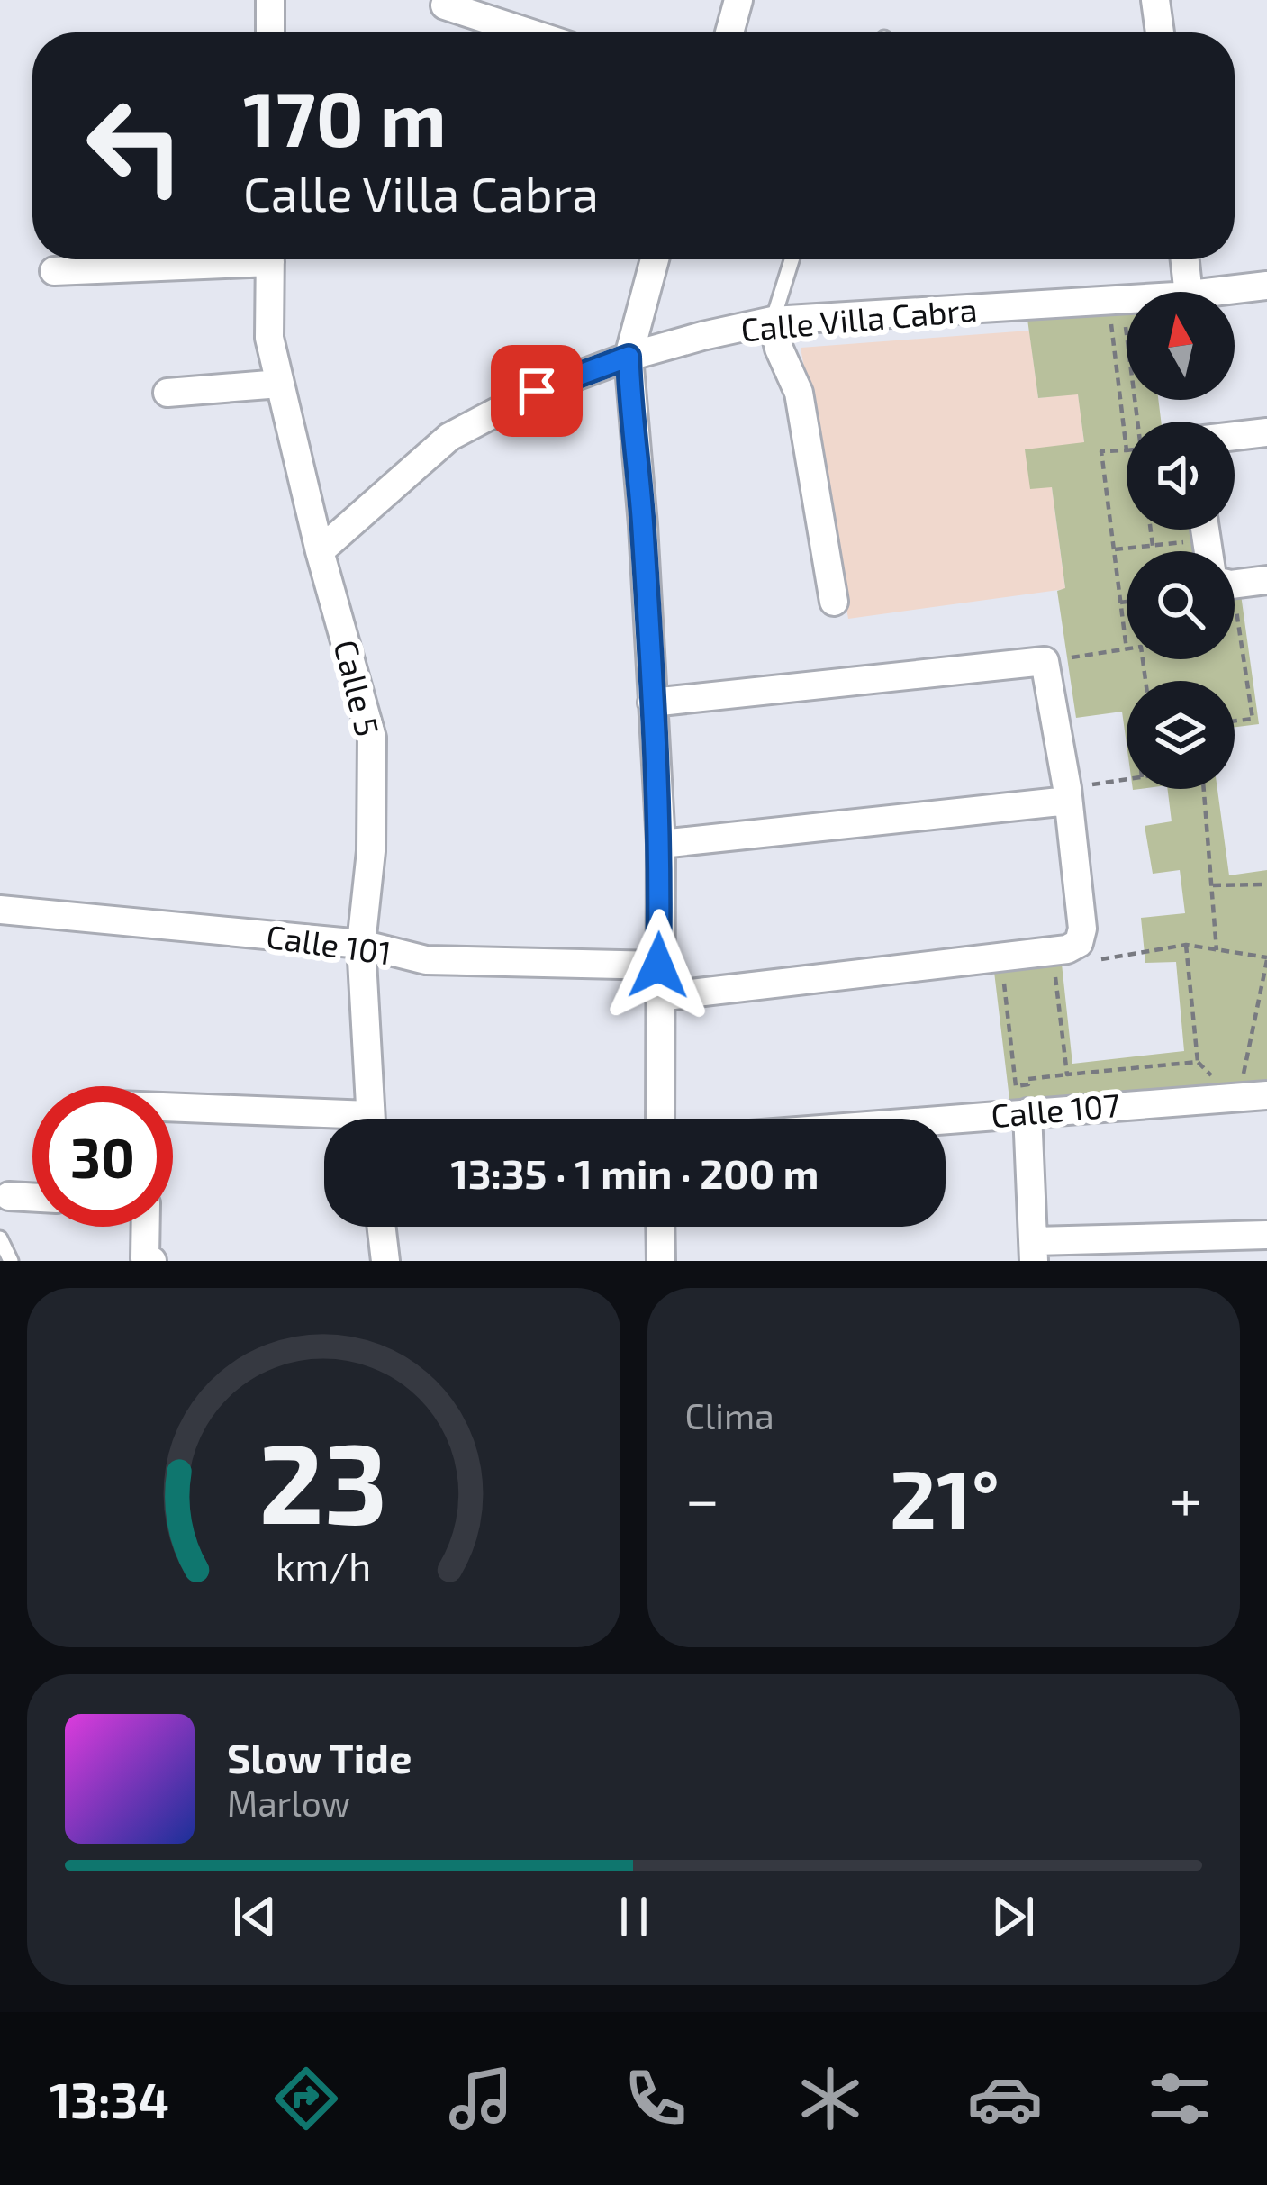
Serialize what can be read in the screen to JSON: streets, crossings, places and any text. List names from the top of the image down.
{
  "streets": {
    "street": [
      "Calle Villa Cabra",
      "Calle 5",
      "Calle 101",
      "Calle 107"
    ]
  },
  "crossings": [
    ["Calle Villa Cabra", "Calle 5"],
    ["Calle 5", "Calle 101"]
  ],
  "north": "top",
  "page": {
    "turn": ["170 m", "Calle Villa Cabra"],
    "limit": "30",
    "trip": "13:35 · 1 min · 200 m",
    "tile": "Clima",
    "heat": ["−", "21°", "+"],
    "song": ["Slow Tide", "Marlow"],
    "tabs": "13:34",
    "gauge": ["23", "km/h"]
  }
}
